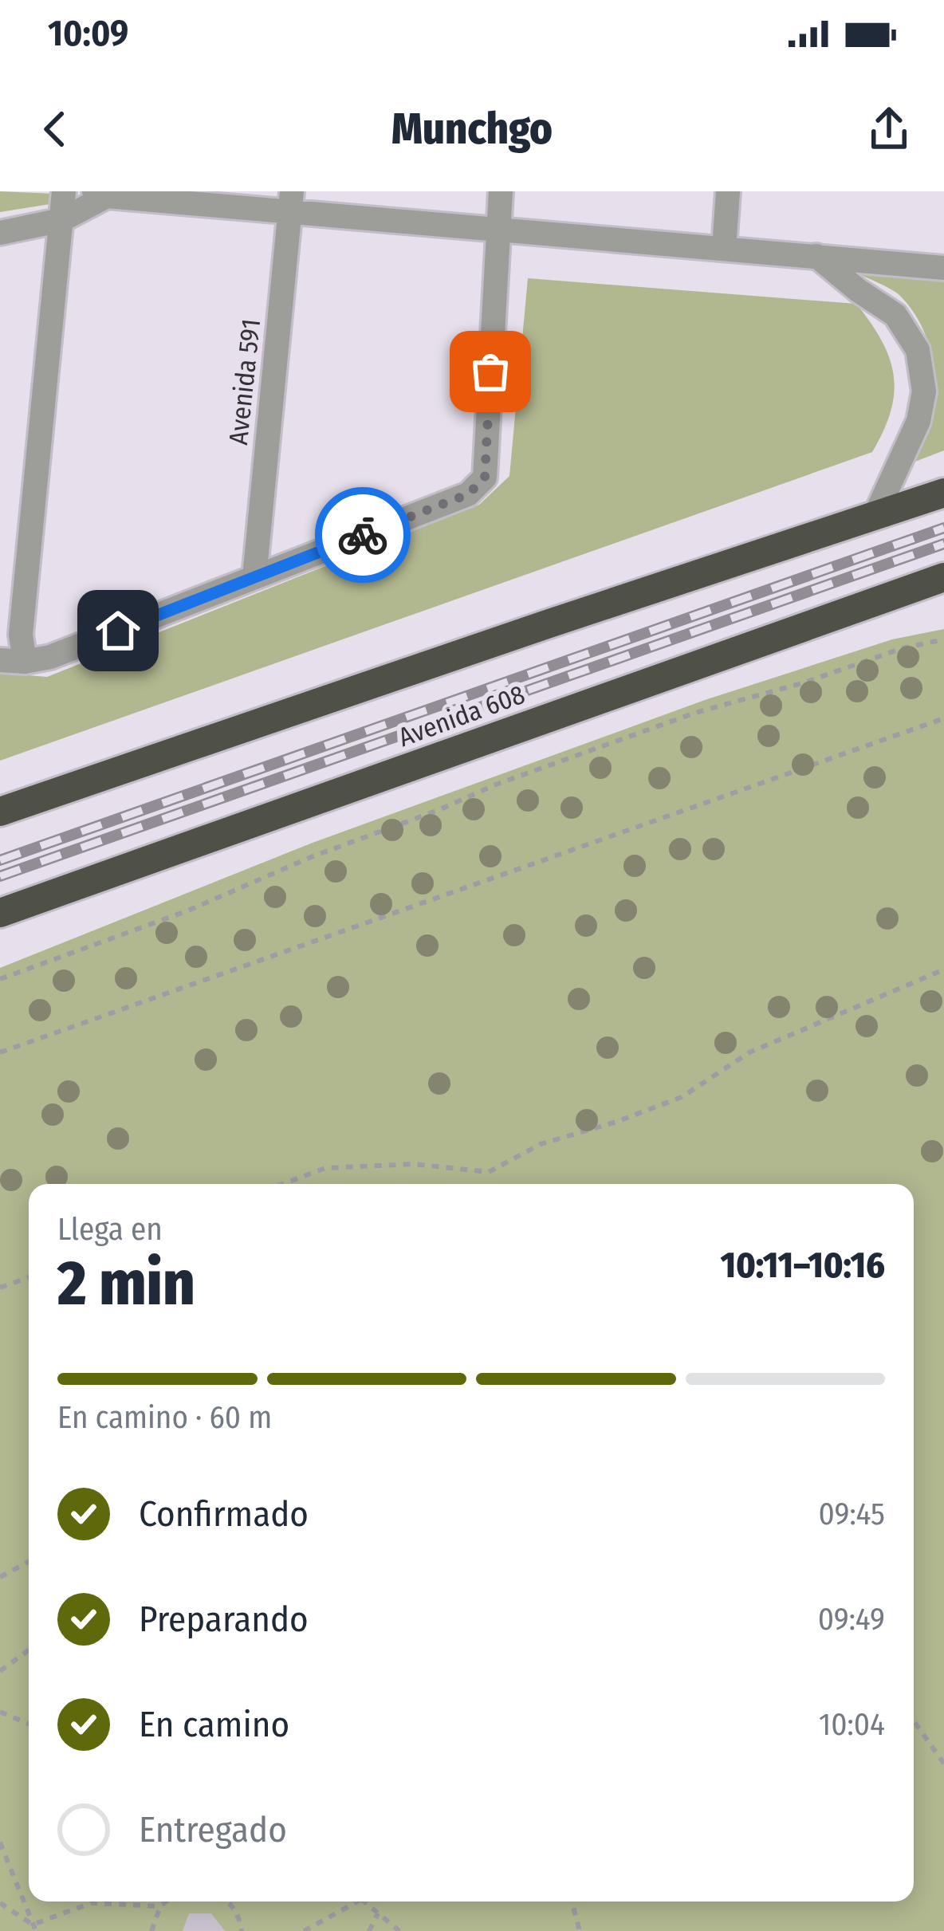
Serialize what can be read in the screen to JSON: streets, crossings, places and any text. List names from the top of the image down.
{
  "streets": {
    "highway": ["Avenida 608"],
    "street": ["Avenida 591"]
  },
  "page": {
    "status": "10:09",
    "header": "Munchgo",
    "heading": ["2 min", "Llega en", "10:11–10:16"],
    "bar": "En camino · 60 m",
    "list": [
      ["Confirmado", "09:45"],
      ["Preparando", "09:49"],
      ["En camino", "10:04"],
      "Entregado"
    ]
  }
}
